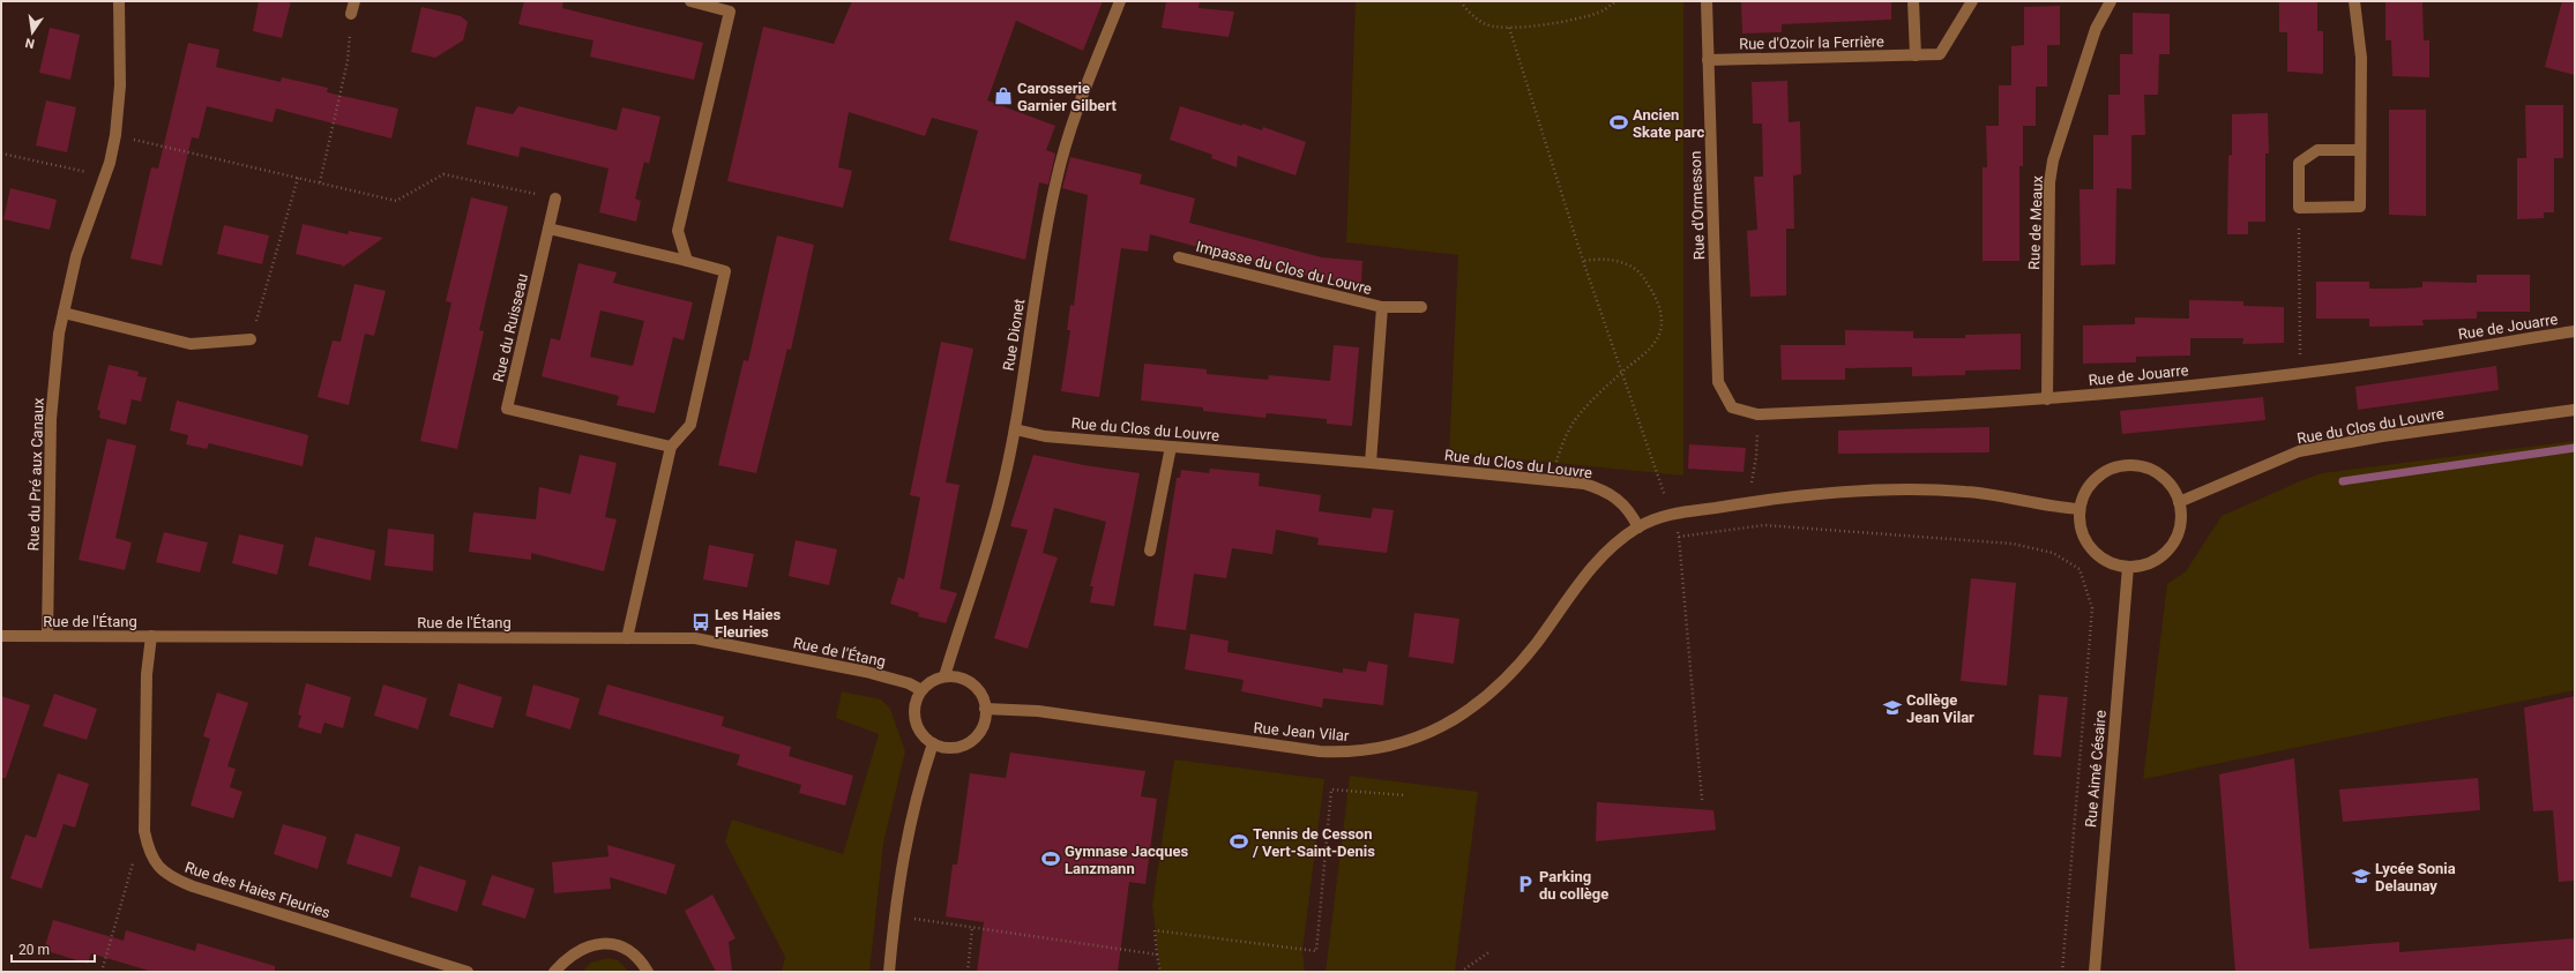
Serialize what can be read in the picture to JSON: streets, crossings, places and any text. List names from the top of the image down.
{
  "streets": {
    "street": [
      "Rue d'Ozoir la Ferrière",
      "Rue d'Ormesson",
      "Rue de Meaux",
      "Impasse du Clos du Louvre",
      "Rue de Jouarre",
      "Rue du Ruisseau",
      "Rue Dionet",
      "Rue du Clos du Louvre",
      "Rue du Pré aux Canaux",
      "Rue de l'Étang",
      "Rue Jean Vilar",
      "Rue Aimé Césaire",
      "Rue des Haies Fleuries"
    ]
  },
  "crossings": [
    ["Rue d'Ozoir la Ferrière", "Rue d'Ormesson"],
    ["Rue d'Ormesson", "Rue de Jouarre"],
    ["Rue de Meaux", "Rue de Jouarre"],
    ["Impasse du Clos du Louvre", "Rue du Clos du Louvre"],
    ["Rue Dionet", "Rue du Clos du Louvre"],
    ["Rue Dionet", "Rue de l'Étang"],
    ["Rue Dionet", "Rue Jean Vilar"],
    ["Rue du Clos du Louvre", "Rue Jean Vilar"],
    ["Rue du Clos du Louvre", "Rue Aimé Césaire"],
    ["Rue du Pré aux Canaux", "Rue de l'Étang"],
    ["Rue de l'Étang", "Rue Jean Vilar"],
    ["Rue de l'Étang", "Rue des Haies Fleuries"]
  ],
  "places": {
    "shop": ["Carosserie Garnier Gilbert"],
    "sports": ["Ancien Skate parc", "Tennis de Cesson / Vert-Saint-Denis", "Gymnase Jacques Lanzmann"],
    "bus stop": ["Les Haies Fleuries"],
    "school or university": ["Collège Jean Vilar", "Lycée Sonia Delaunay"],
    "parking": ["Parking du collège"]
  },
  "scale_bar": "20 m",
  "north": "bottom"
}
